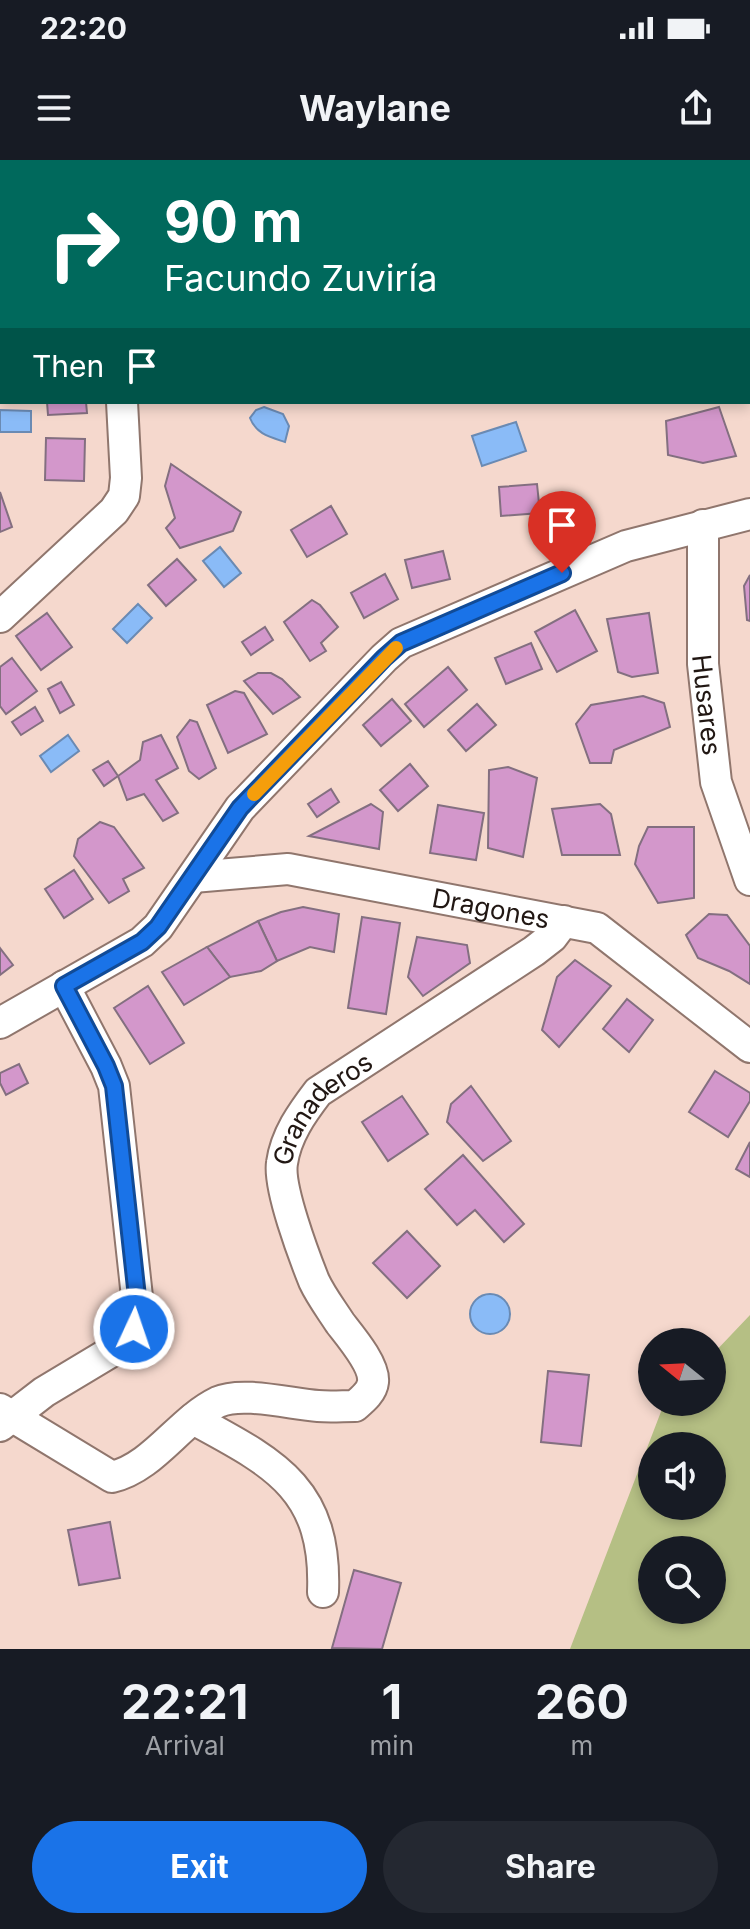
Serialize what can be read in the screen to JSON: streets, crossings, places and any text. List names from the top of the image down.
{
  "streets": {
    "street": ["Husares", "Dragones", "Granaderos"]
  },
  "crossings": [
    ["Dragones", "Granaderos"]
  ],
  "north": "left",
  "page": {
    "status": "22:20",
    "header": "Waylane",
    "turn": ["90 m", "Facundo Zuviría"],
    "then": "Then",
    "eta": [
      "22:21",
      "Arrival",
      "1",
      "min",
      "260",
      "m"
    ],
    "buttons": ["Exit", "Share"]
  }
}
